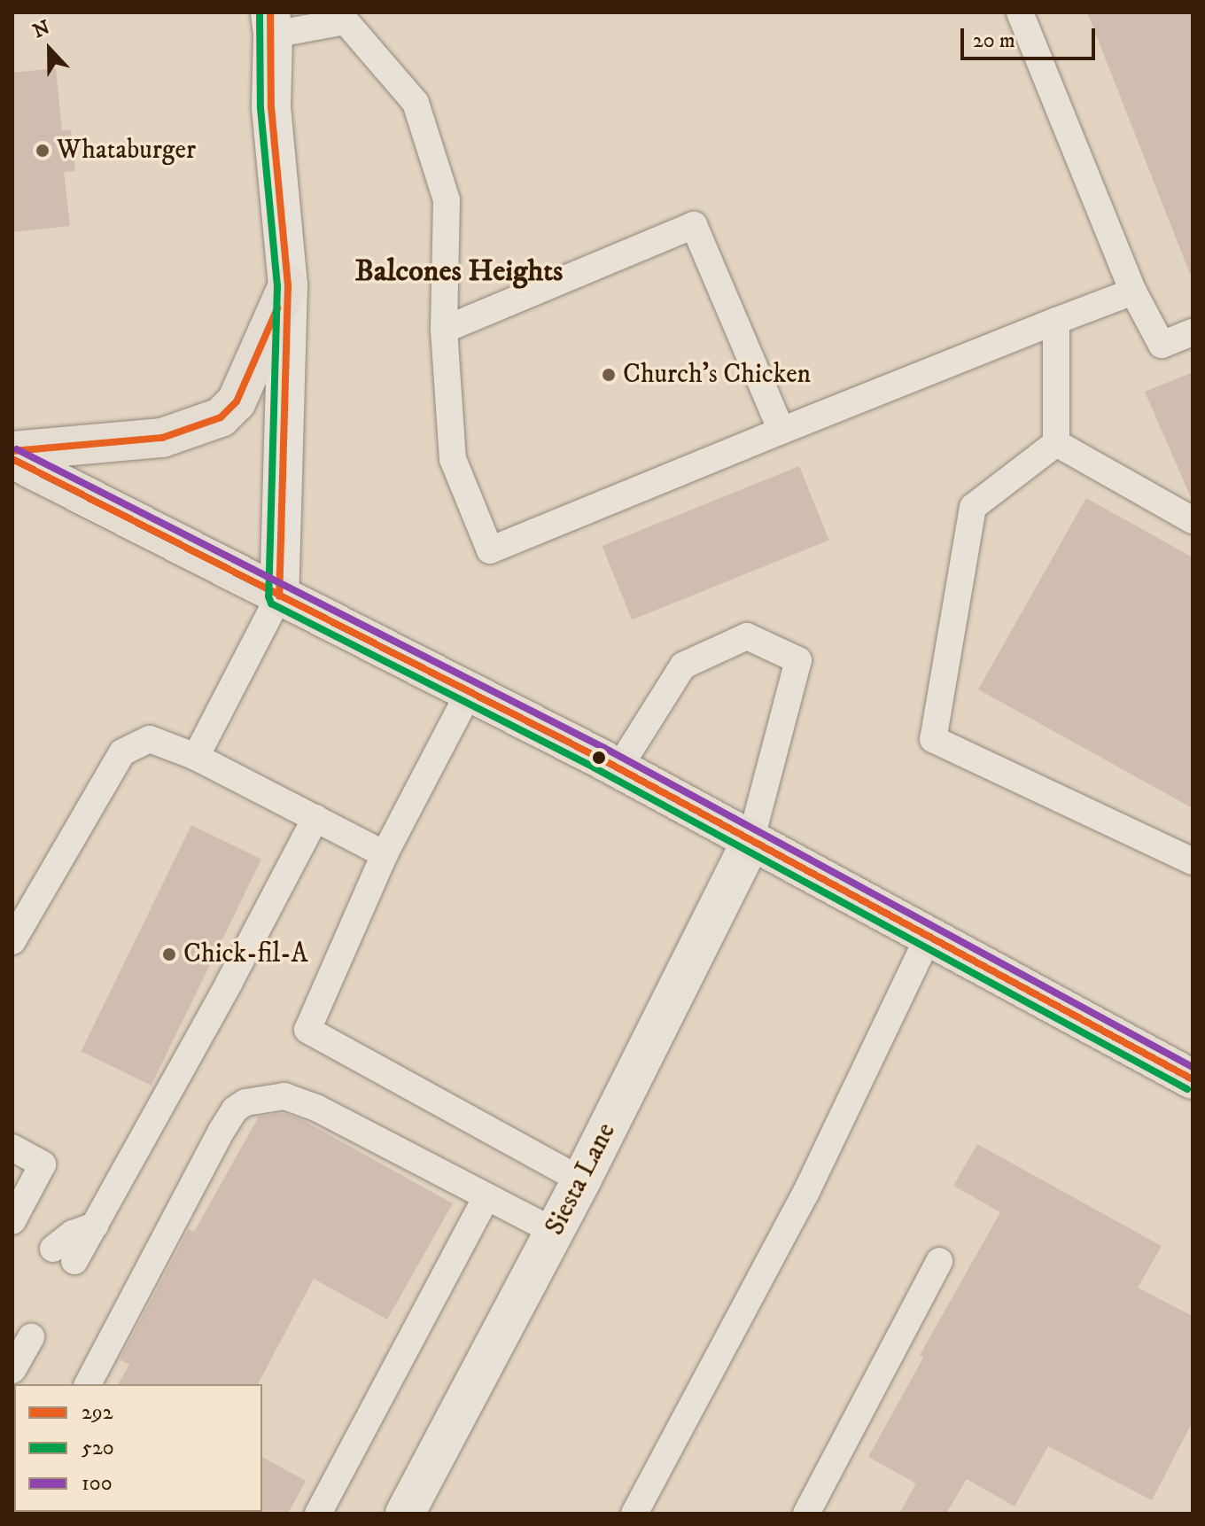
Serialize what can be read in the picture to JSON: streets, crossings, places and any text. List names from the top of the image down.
{
  "streets": {
    "street": ["Siesta Lane"]
  },
  "districts": ["Balcones Heights"],
  "places": ["Whataburger", "Church's Chicken", "Chick-fil-A"],
  "lines": ["transit line 292", "transit line 520", "transit line 100"],
  "legend": ["292", "520", "100"],
  "scale_bar": "20 m",
  "north": "top"
}
